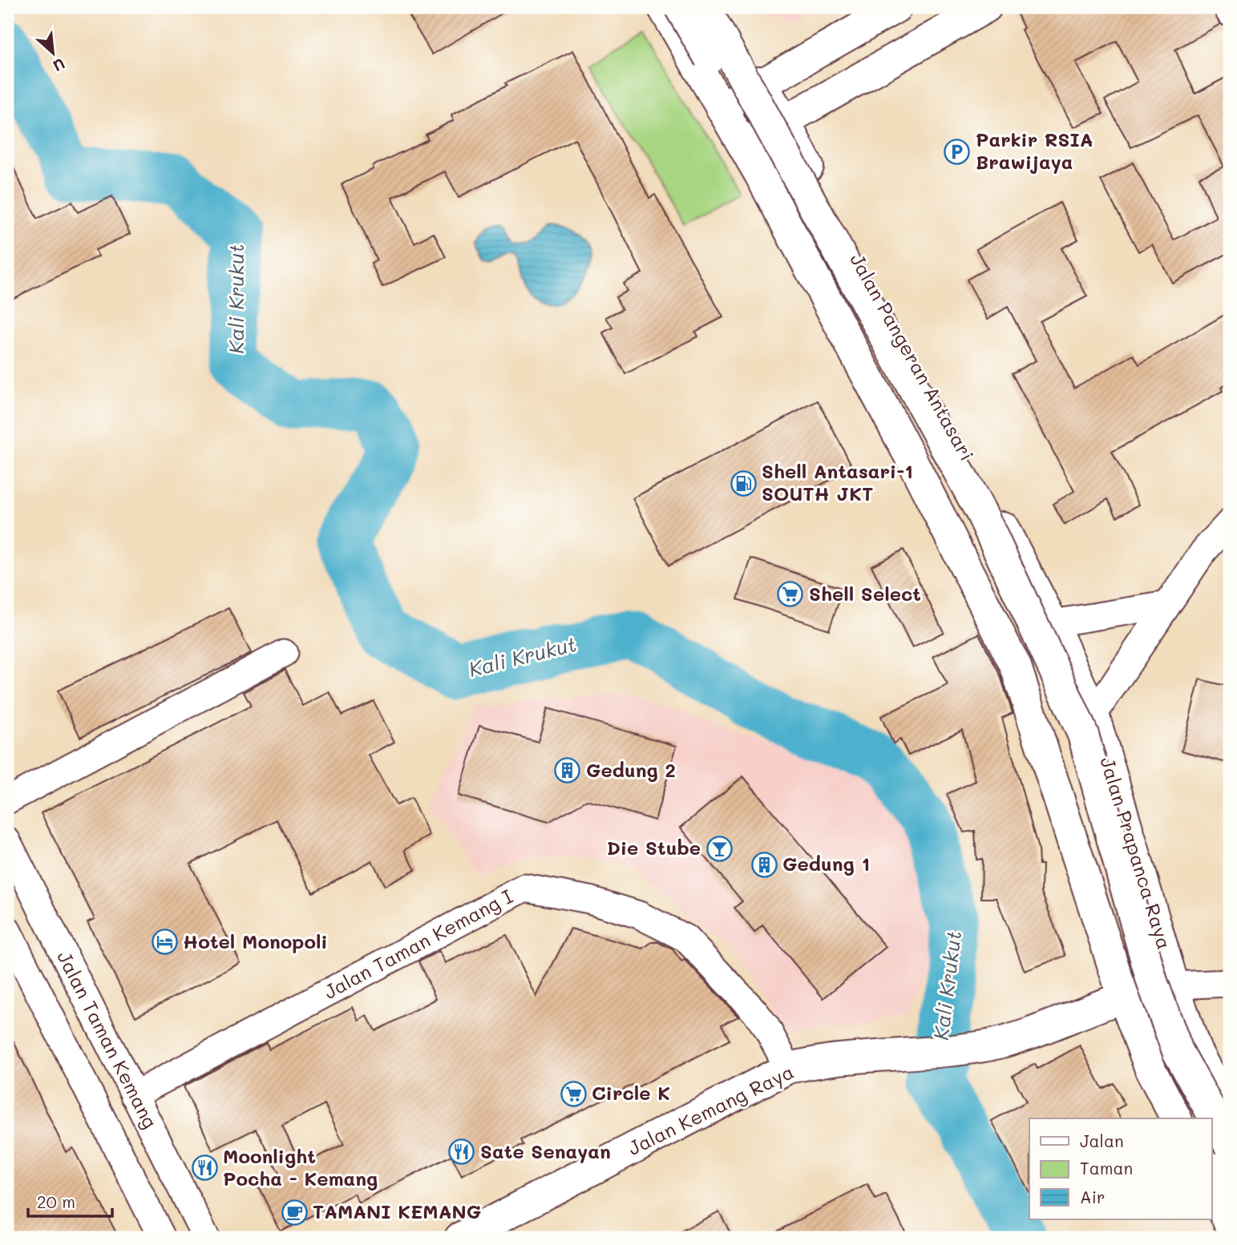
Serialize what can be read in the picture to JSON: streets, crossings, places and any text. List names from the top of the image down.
{
  "streets": {
    "main road": ["Jalan Pangeran Antasari", "Jalan Prapanca Raya", "Jalan Kemang Raya"],
    "street": ["Jalan Taman Kemang I", "Jalan Taman Kemang"]
  },
  "crossings": [
    ["Jalan Pangeran Antasari", "Jalan Prapanca Raya"],
    ["Jalan Prapanca Raya", "Jalan Kemang Raya"],
    ["Jalan Taman Kemang I", "Jalan Taman Kemang"],
    ["Jalan Taman Kemang I", "Jalan Kemang Raya"]
  ],
  "water": ["Kali Krukut"],
  "places": {
    "parking": ["Parkir RSIA Brawijaya"],
    "fuel station": ["Shell Antasari-1 SOUTH JKT"],
    "supermarket": ["Shell Select", "Circle K"],
    "building": ["Gedung 2", "Gedung 1"],
    "bar": ["Die Stube"],
    "hotel": ["Hotel Monopoli"],
    "restaurant": ["Sate Senayan", "Moonlight Pocha - Kemang"],
    "cafe": ["TAMANI KEMANG"]
  },
  "legend": ["Jalan", "Taman", "Air"],
  "scale_bar": "20 m",
  "north": "bottom right"
}
